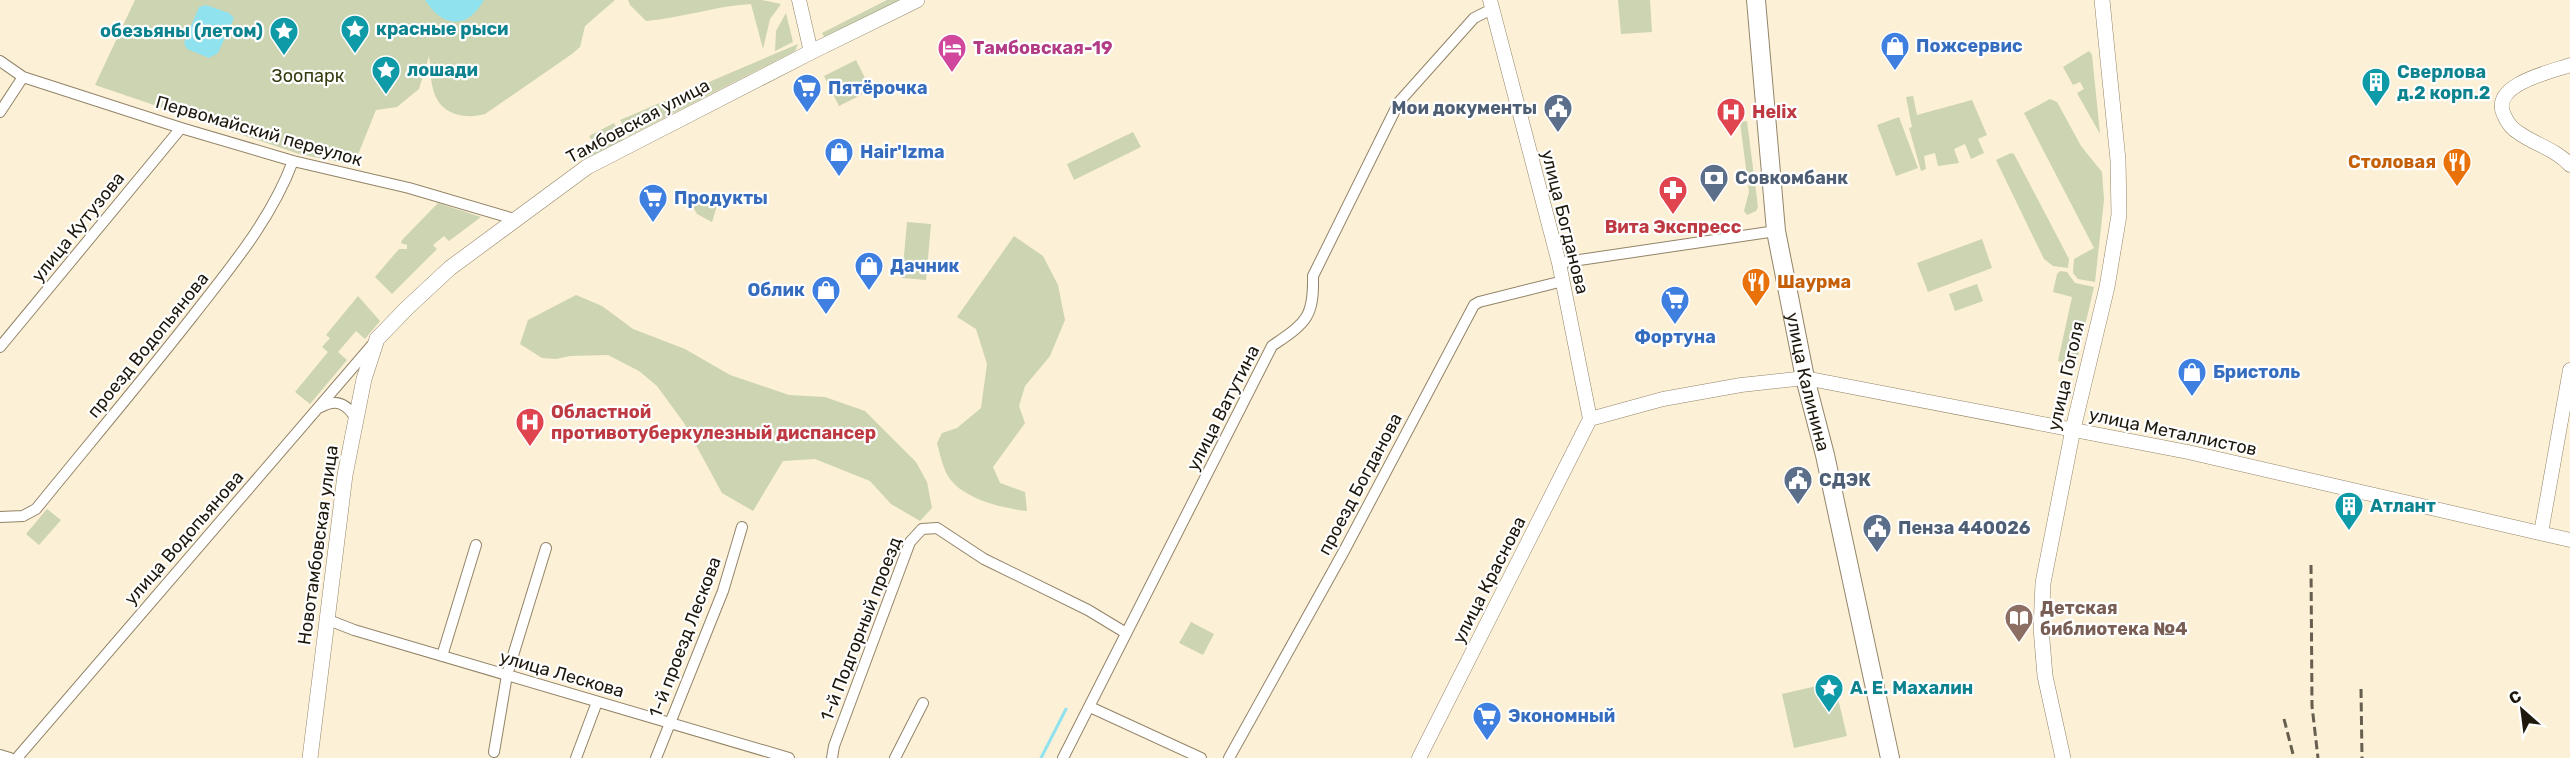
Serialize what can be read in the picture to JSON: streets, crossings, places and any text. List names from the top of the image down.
{
  "streets": {
    "main road": [
      "Тамбовская улица",
      "улица Гоголя",
      "улица Калинина",
      "Новотамбовская улица"
    ],
    "street": [
      "Первомайский переулок",
      "улица Богданова",
      "улица Кутузова",
      "проезд Водопьянова",
      "улица Ватутина",
      "улица Металлистов",
      "проезд Богданова",
      "улица Водопьянова",
      "улица Краснова",
      "1-й Подгорный проезд",
      "1-й проезд Лескова",
      "улица Лескова"
    ]
  },
  "crossings": [
    ["Тамбовская улица", "Первомайский переулок"],
    ["Тамбовская улица", "улица Водопьянова"],
    ["Тамбовская улица", "Новотамбовская улица"],
    ["Первомайский переулок", "улица Кутузова"],
    ["Первомайский переулок", "проезд Водопьянова"],
    ["улица Богданова", "улица Ватутина"],
    ["улица Богданова", "улица Металлистов"],
    ["улица Богданова", "проезд Богданова"],
    ["улица Богданова", "улица Краснова"],
    ["улица Гоголя", "улица Металлистов"],
    ["улица Калинина", "улица Металлистов"],
    ["улица Ватутина", "1-й Подгорный проезд"],
    ["улица Металлистов", "улица Краснова"],
    ["улица Водопьянова", "Новотамбовская улица"],
    ["Новотамбовская улица", "улица Лескова"],
    ["1-й проезд Лескова", "улица Лескова"]
  ],
  "parks": ["Зоопарк"],
  "places": {
    "place": [
      "красные рыси",
      "обезьяны (летом)",
      "лошади",
      "А. Е. Махалин"
    ],
    "shop": [
      "Пожсервис",
      "Hair'Izma",
      "Дачник",
      "Облик",
      "Бристоль"
    ],
    "hotel": ["Тамбовская-19"],
    "building": ["Сверлова д.2 корп.2", "Атлант"],
    "supermarket": [
      "Пятёрочка",
      "Продукты",
      "Фортуна",
      "Экономный"
    ],
    "public building": ["Мои документы", "СДЭК", "Пенза 440026"],
    "hospital": ["Helix", "Областной противотуберкулезный диспансер"],
    "restaurant": ["Столовая", "Шаурма"],
    "bank": ["Совкомбанк"],
    "pharmacy": ["Вита Экспресс"],
    "library": ["Детская библиотека №4"]
  },
  "north": "top left"
}
